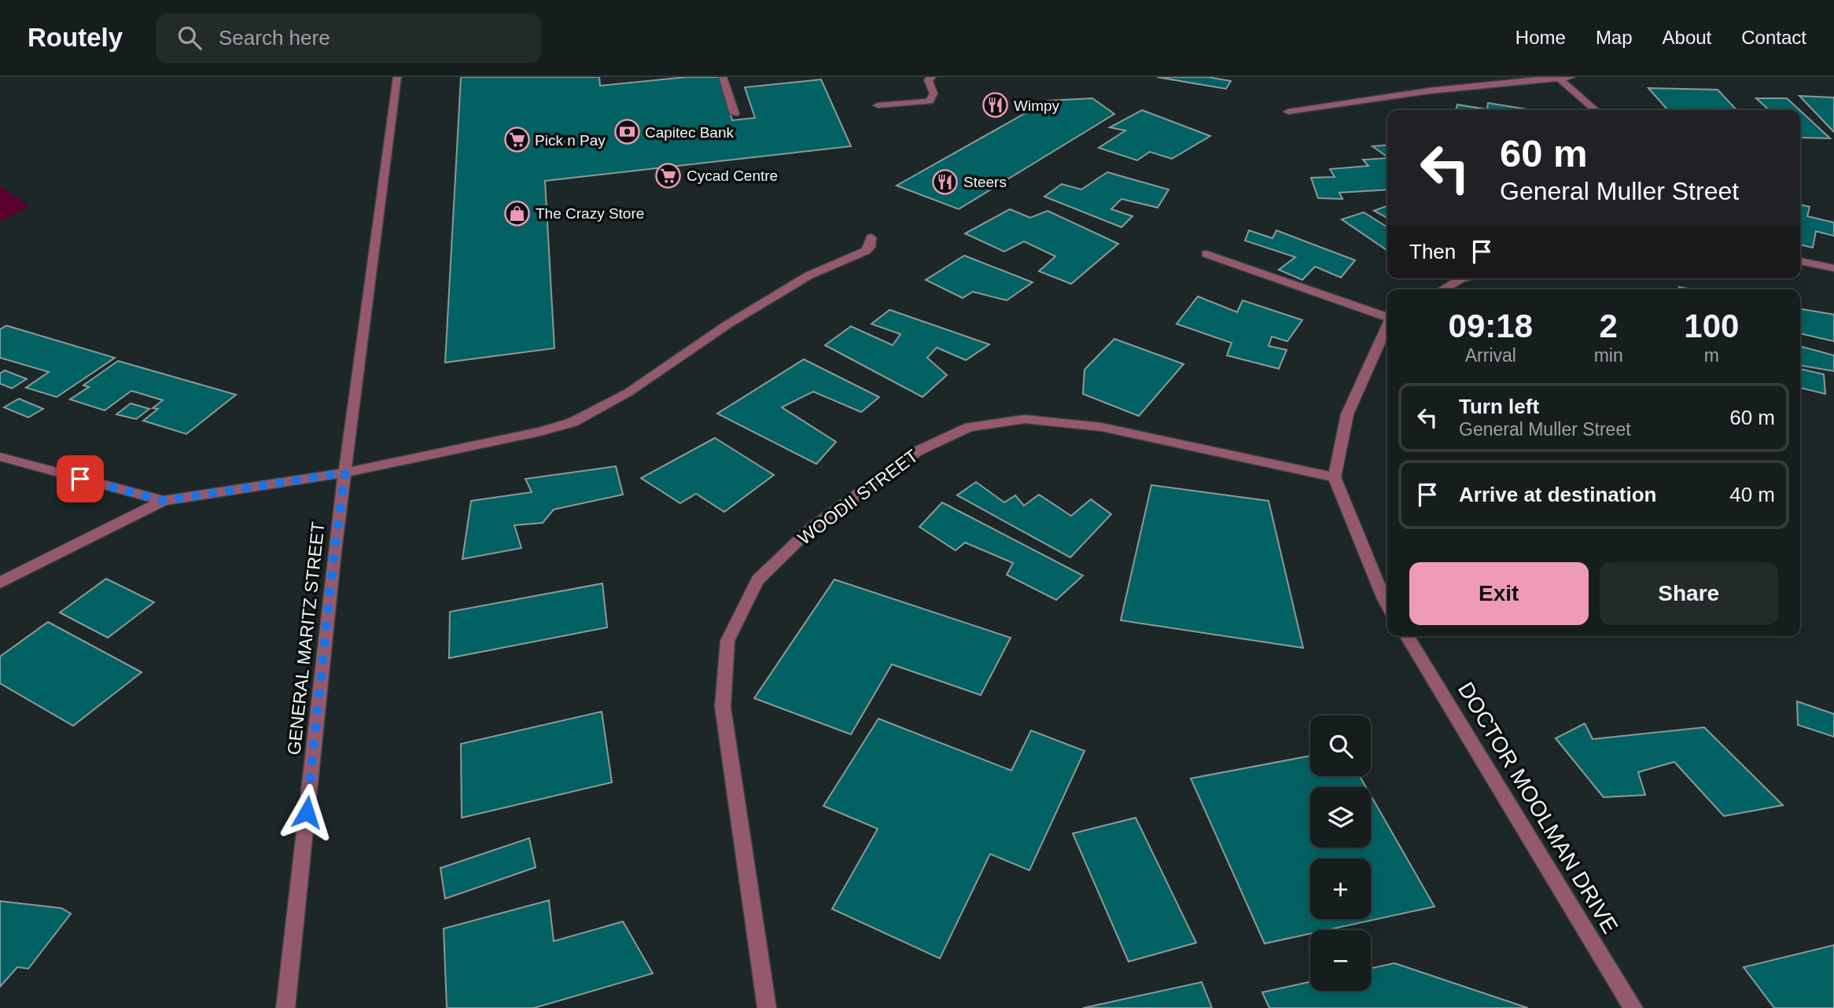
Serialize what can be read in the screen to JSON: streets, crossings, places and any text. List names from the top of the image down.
{
  "streets": {
    "street": ["WOODII STREET", "GENERAL MARITZ STREET", "DOCTOR MOOLMAN DRIVE"]
  },
  "places": {
    "restaurant": ["Wimpy", "Steers"],
    "bank": ["Capitec Bank"],
    "supermarket": ["Pick n Pay", "Cycad Centre"],
    "shop": ["The Crazy Store"]
  },
  "page": {
    "header": "Routely",
    "search": "Search here",
    "nav": [
      "Home",
      "Map",
      "About",
      "Contact"
    ],
    "turn": ["60 m", "General Muller Street"],
    "then": "Then",
    "eta": [
      "09:18",
      "Arrival",
      "2",
      "min",
      "100",
      "m"
    ],
    "list": [
      {
        "name": "Turn left",
        "note": "General Muller Street",
        "value": "60 m"
      },
      {
        "name": "Arrive at destination",
        "value": "40 m"
      }
    ],
    "buttons": ["Exit", "Share"],
    "map_buttons": ["+", "−"]
  }
}
